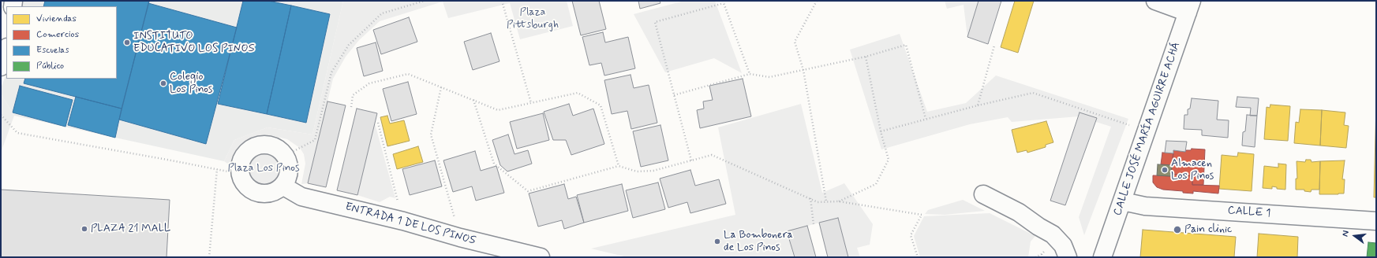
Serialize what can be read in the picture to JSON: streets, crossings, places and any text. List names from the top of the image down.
{
  "streets": {
    "street": ["CALLE JOSÉ MARÍA AGUIRRE ACHÁ", "CALLE 1", "ENTRADA 1 DE LOS PINOS"]
  },
  "crossings": [
    ["CALLE JOSÉ MARÍA AGUIRRE ACHÁ", "CALLE 1"]
  ],
  "parks": ["Plaza Pittsburgh", "Plaza Los Pinos"],
  "places": [
    "INSTITUTO EDUCATIVO LOS PINOS",
    "Colegio Los Pinos",
    "Almacen Los Pinos",
    "PLAZA 21 MALL",
    "Pain clinic",
    "La Bombonera de Los Pinos"
  ],
  "legend": [
    "Viviendas",
    "Comercios",
    "Escuelas",
    "Público"
  ],
  "north": "left"
}
